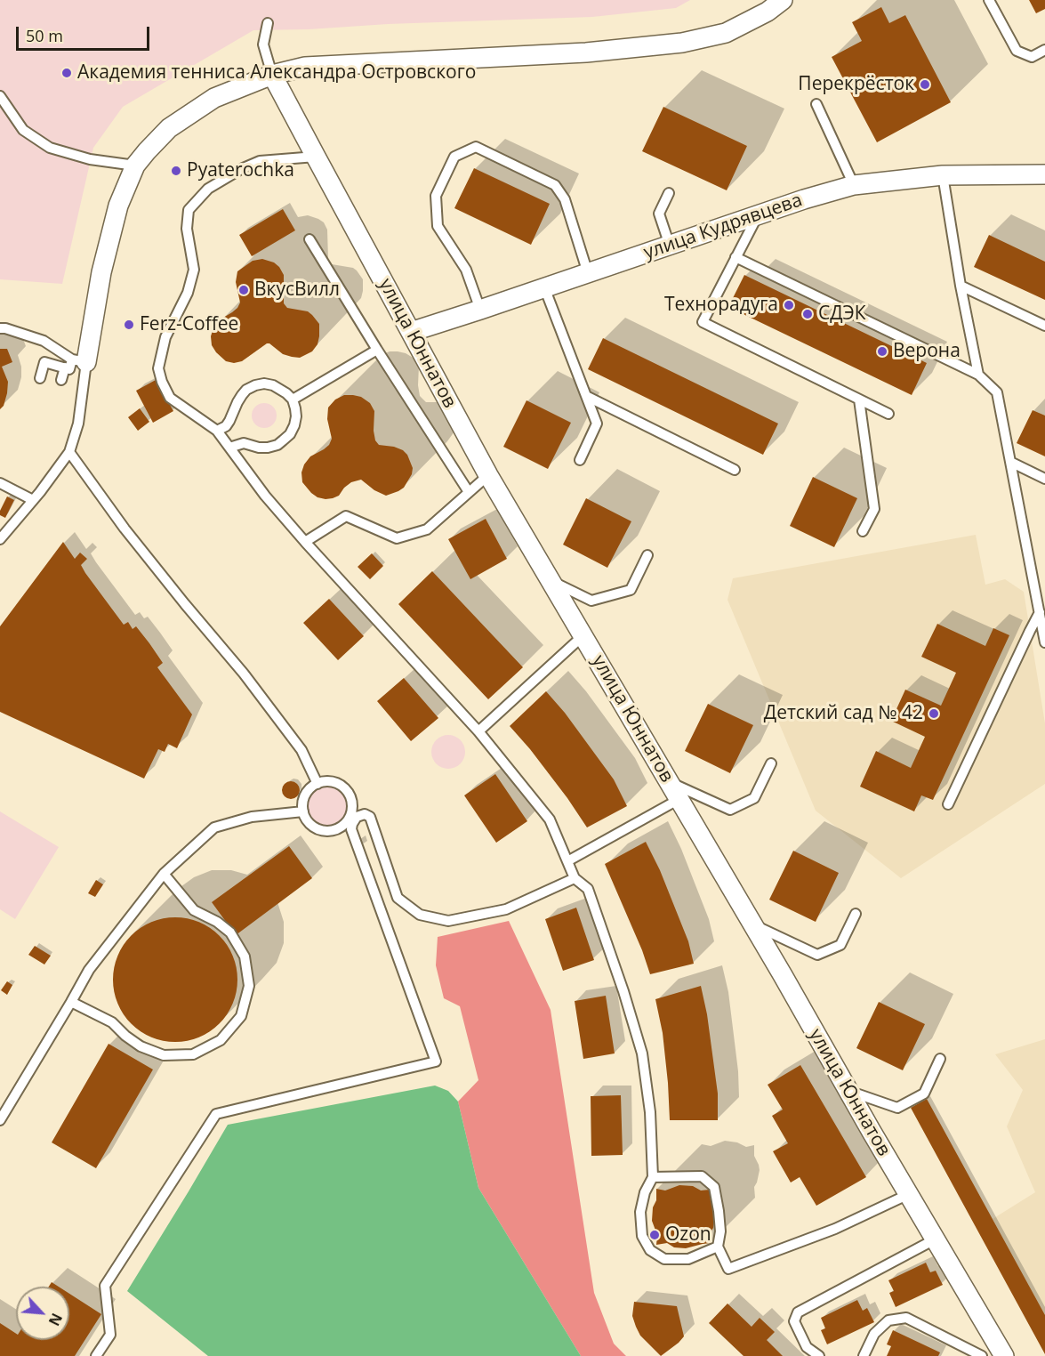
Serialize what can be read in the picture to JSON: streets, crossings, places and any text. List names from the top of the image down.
{
  "streets": {
    "street": ["улица Кудрявцева", "улица Юннатов"]
  },
  "crossings": [
    ["улица Кудрявцева", "улица Юннатов"]
  ],
  "places": [
    "Академия тенниса Александра Островского",
    "Перекрёсток",
    "Pyaterochka",
    "ВкусВилл",
    "Технорадуга",
    "СДЭК",
    "Ferz-Coffee",
    "Верона",
    "Детский сад № 42",
    "Ozon"
  ],
  "scale_bar": "50 m",
  "north": "bottom right"
}
